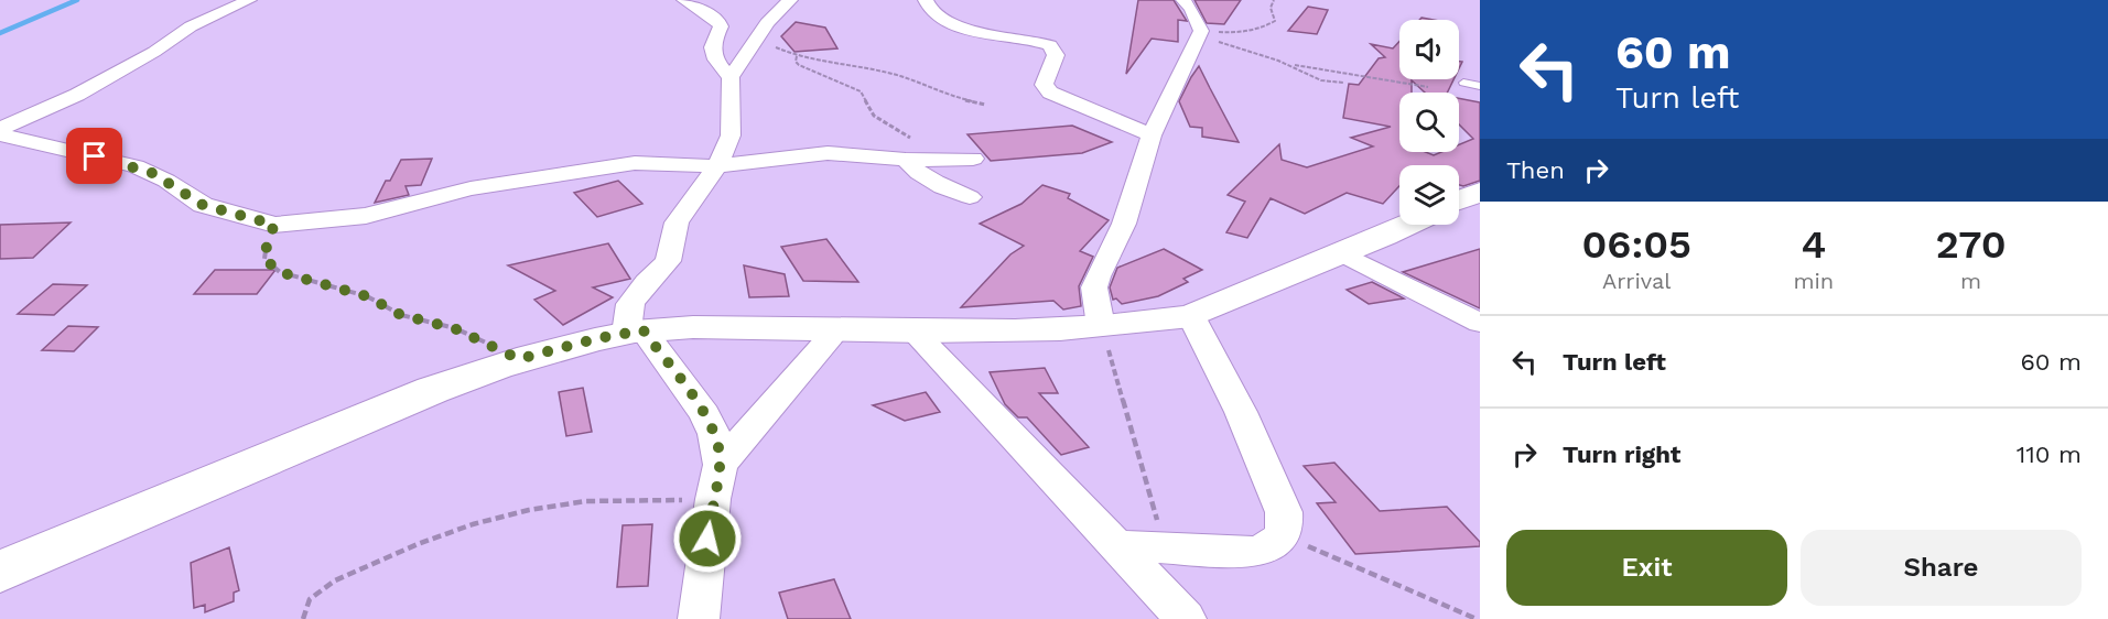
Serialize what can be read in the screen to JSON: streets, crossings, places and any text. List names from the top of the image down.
{
  "page": {
    "turn": ["60 m", "Turn left"],
    "then": "Then",
    "eta": [
      "06:05",
      "Arrival",
      "4",
      "min",
      "270",
      "m"
    ],
    "list": [
      {
        "name": "Turn left",
        "value": "60 m"
      },
      {
        "name": "Turn right",
        "value": "110 m"
      }
    ],
    "buttons": ["Exit", "Share"]
  }
}
